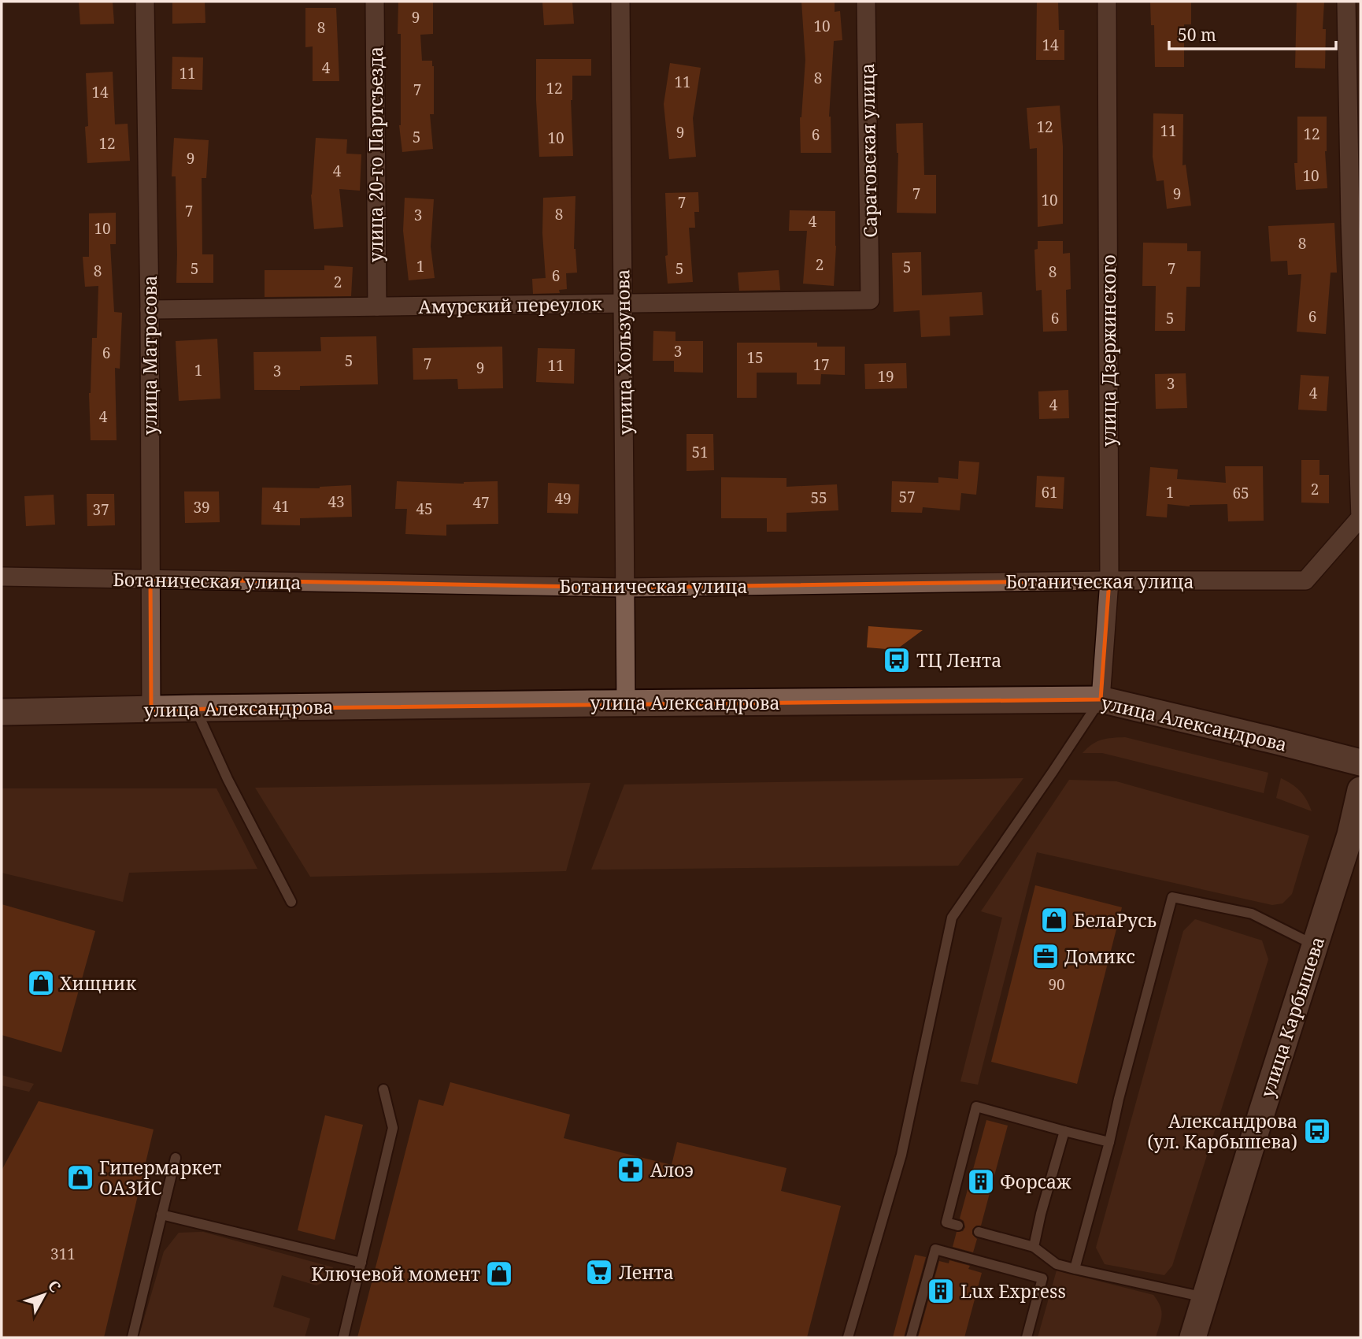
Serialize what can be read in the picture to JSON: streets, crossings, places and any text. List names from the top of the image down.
{
  "streets": {
    "main road": ["улица Александрова", "улица Карбышева"],
    "street": [
      "Саратовская улица",
      "улица 20-го Партсъезда",
      "Амурский переулок",
      "улица Дзержинского",
      "улица Хользунова",
      "улица Матросова",
      "Ботаническая улица"
    ]
  },
  "crossings": [
    ["Саратовская улица", "Амурский переулок"],
    ["улица 20-го Партсъезда", "Амурский переулок"],
    ["Амурский переулок", "улица Хользунова"],
    ["Амурский переулок", "улица Матросова"],
    ["улица Дзержинского", "Ботаническая улица"],
    ["улица Дзержинского", "улица Александрова"],
    ["улица Хользунова", "Ботаническая улица"],
    ["улица Хользунова", "улица Александрова"],
    ["улица Матросова", "Ботаническая улица"],
    ["улица Матросова", "улица Александрова"]
  ],
  "places": {
    "bus stop": ["ТЦ Лента", "Александрова (ул. Карбышева)"],
    "shop": [
      "БелаРусь",
      "Хищник",
      "Гипермаркет ОАЗИС",
      "Ключевой момент"
    ],
    "office": ["Домикс"],
    "pharmacy": ["Алоэ"],
    "building": ["Форсаж", "Lux Express"],
    "supermarket": ["Лента"]
  },
  "house_numbers": [
    "9",
    "10",
    "8",
    "14",
    "4",
    "11",
    "8",
    "11",
    "12",
    "7",
    "14",
    "12",
    "11",
    "9",
    "12",
    "6",
    "5",
    "10",
    "12",
    "9",
    "4",
    "10",
    "7",
    "9",
    "10",
    "7",
    "7",
    "8",
    "3",
    "4",
    "10",
    "8",
    "2",
    "1",
    "5",
    "5",
    "5",
    "7",
    "8",
    "8",
    "6",
    "2",
    "6",
    "6",
    "5",
    "3",
    "6",
    "15",
    "5",
    "7",
    "17",
    "11",
    "9",
    "1",
    "3",
    "19",
    "3",
    "4",
    "4",
    "4",
    "51",
    "2",
    "61",
    "1",
    "65",
    "57",
    "55",
    "49",
    "43",
    "47",
    "41",
    "39",
    "45",
    "37",
    "90",
    "311"
  ],
  "scale_bar": "50 m",
  "north": "top right"
}
